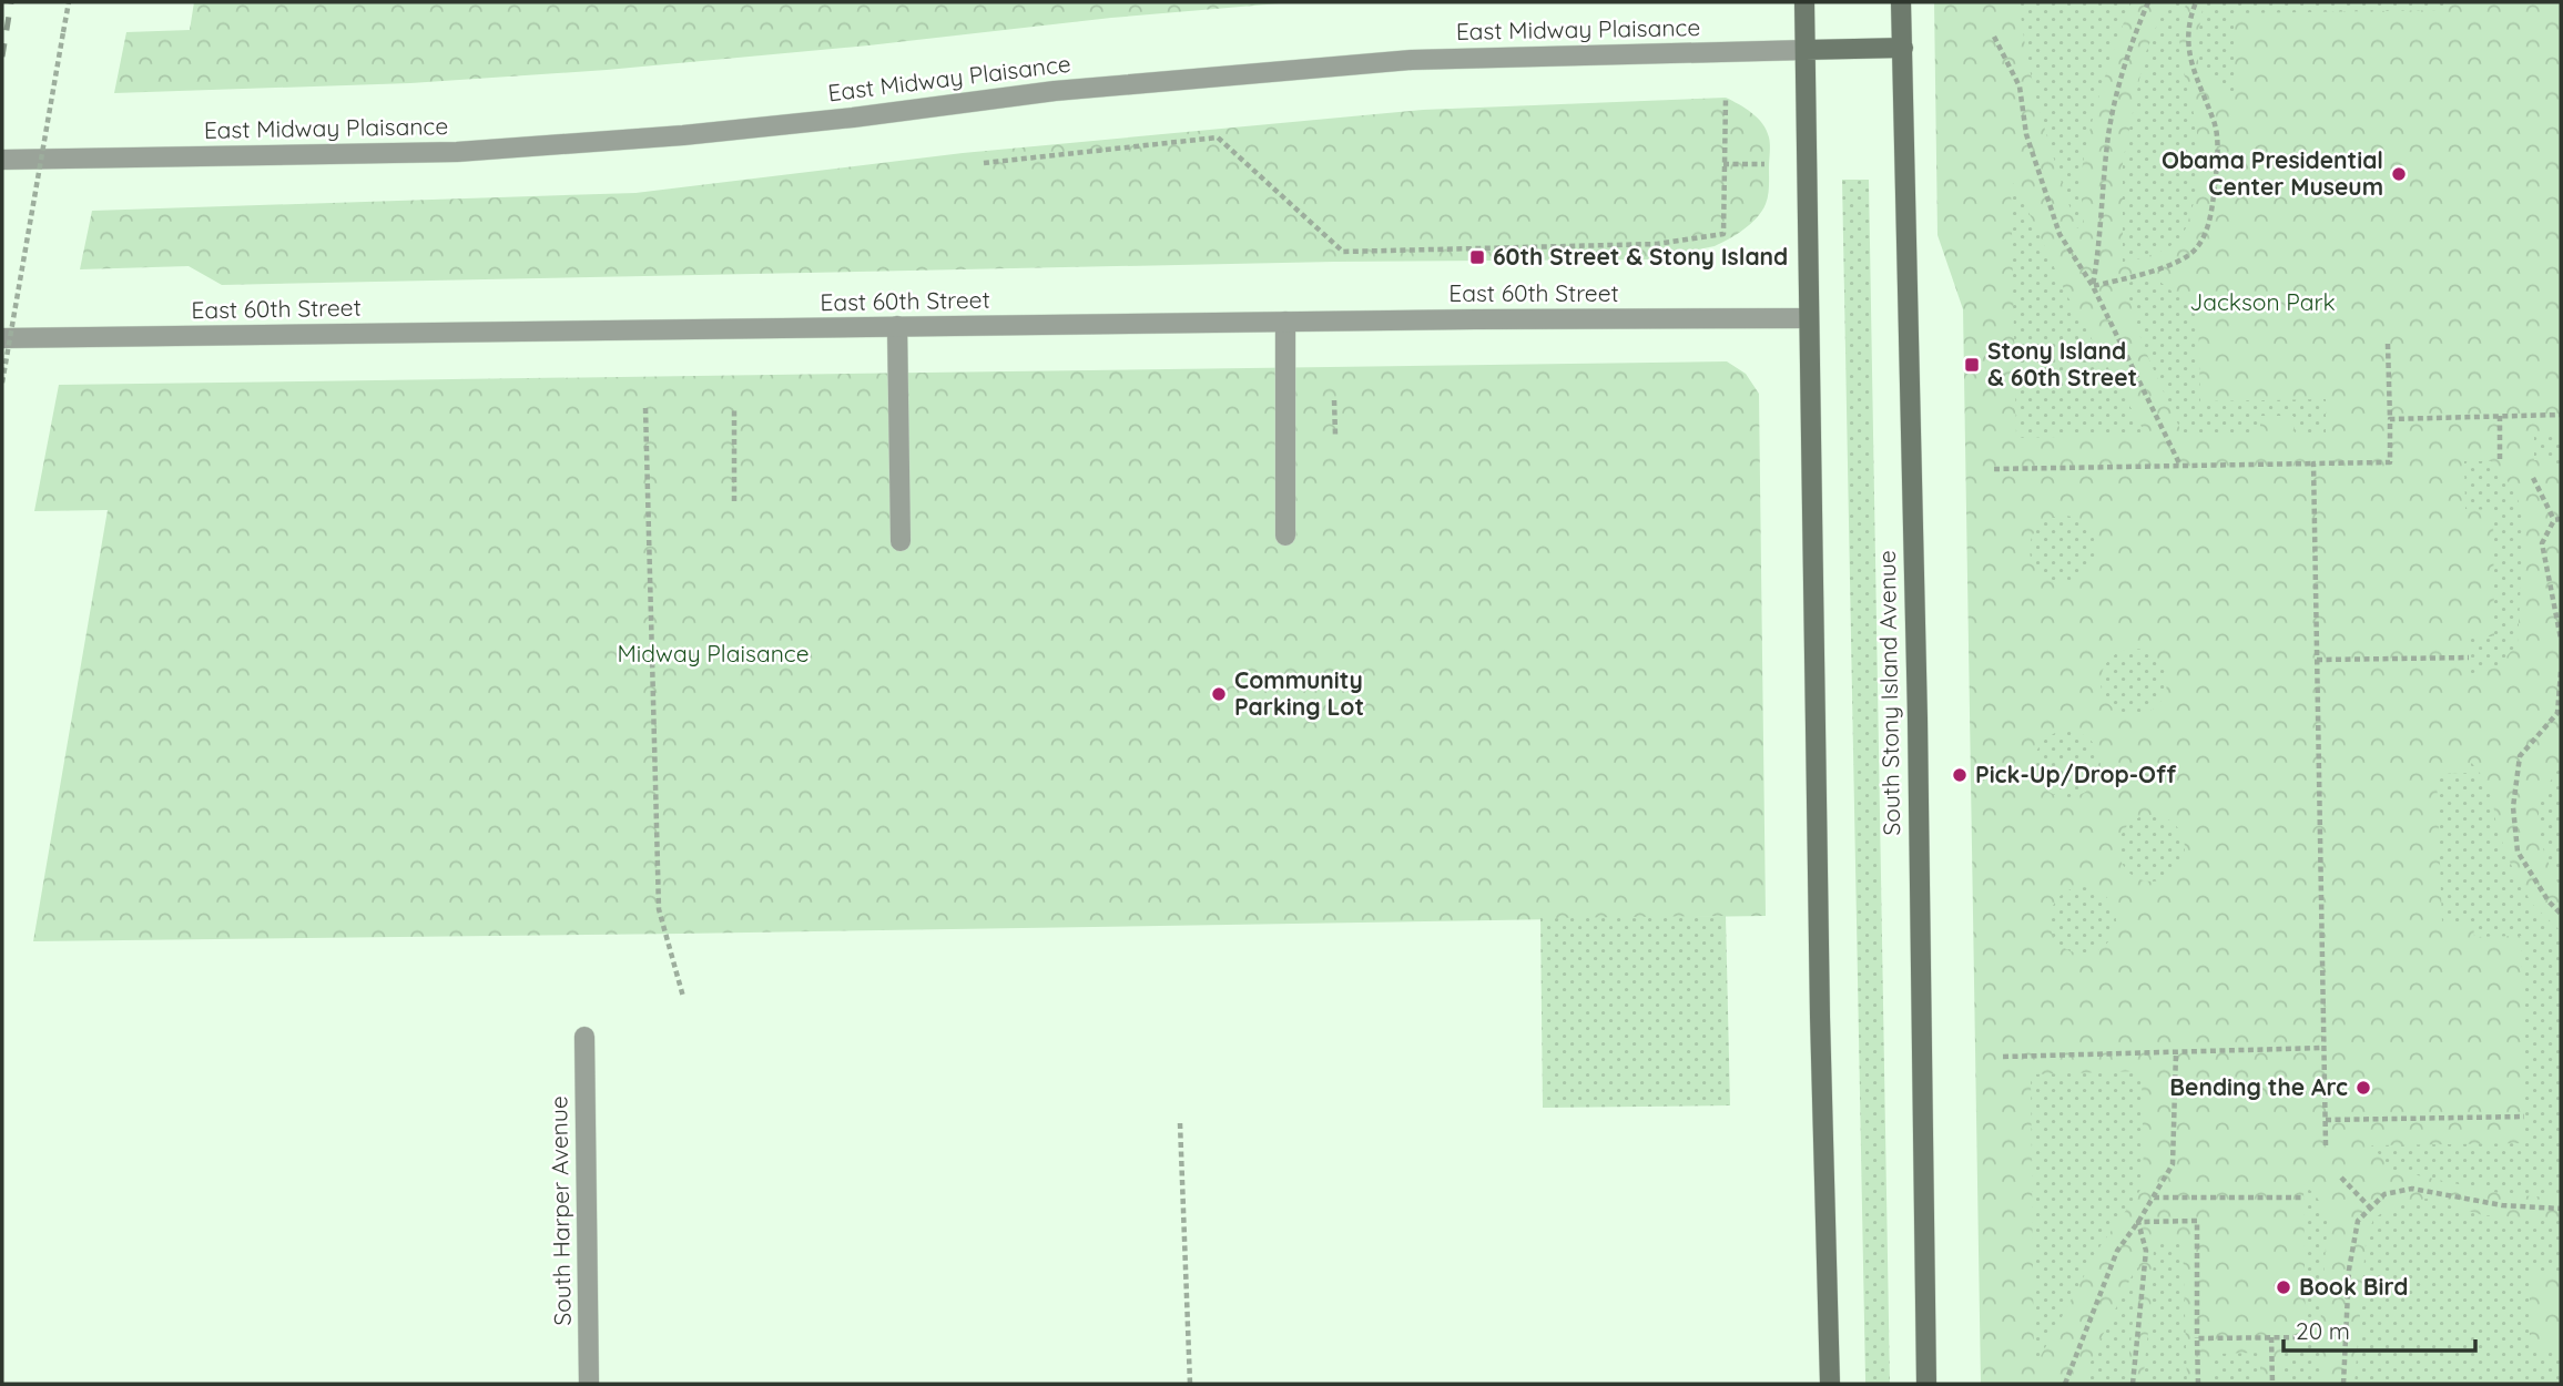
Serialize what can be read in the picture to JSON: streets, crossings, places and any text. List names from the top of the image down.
{
  "streets": {
    "main road": ["East Midway Plaisance", "South Stony Island Avenue"],
    "street": ["East 60th Street", "South Harper Avenue"]
  },
  "crossings": [
    ["East Midway Plaisance", "South Stony Island Avenue"]
  ],
  "parks": ["Jackson Park", "Midway Plaisance"],
  "places": {
    "other": [
      "Obama Presidential Center Museum",
      "Community Parking Lot",
      "Pick-Up/Drop-Off",
      "Bending the Arc",
      "Book Bird"
    ],
    "transit": ["60th Street & Stony Island", "Stony Island & 60th Street"]
  },
  "scale_bar": "20 m"
}
